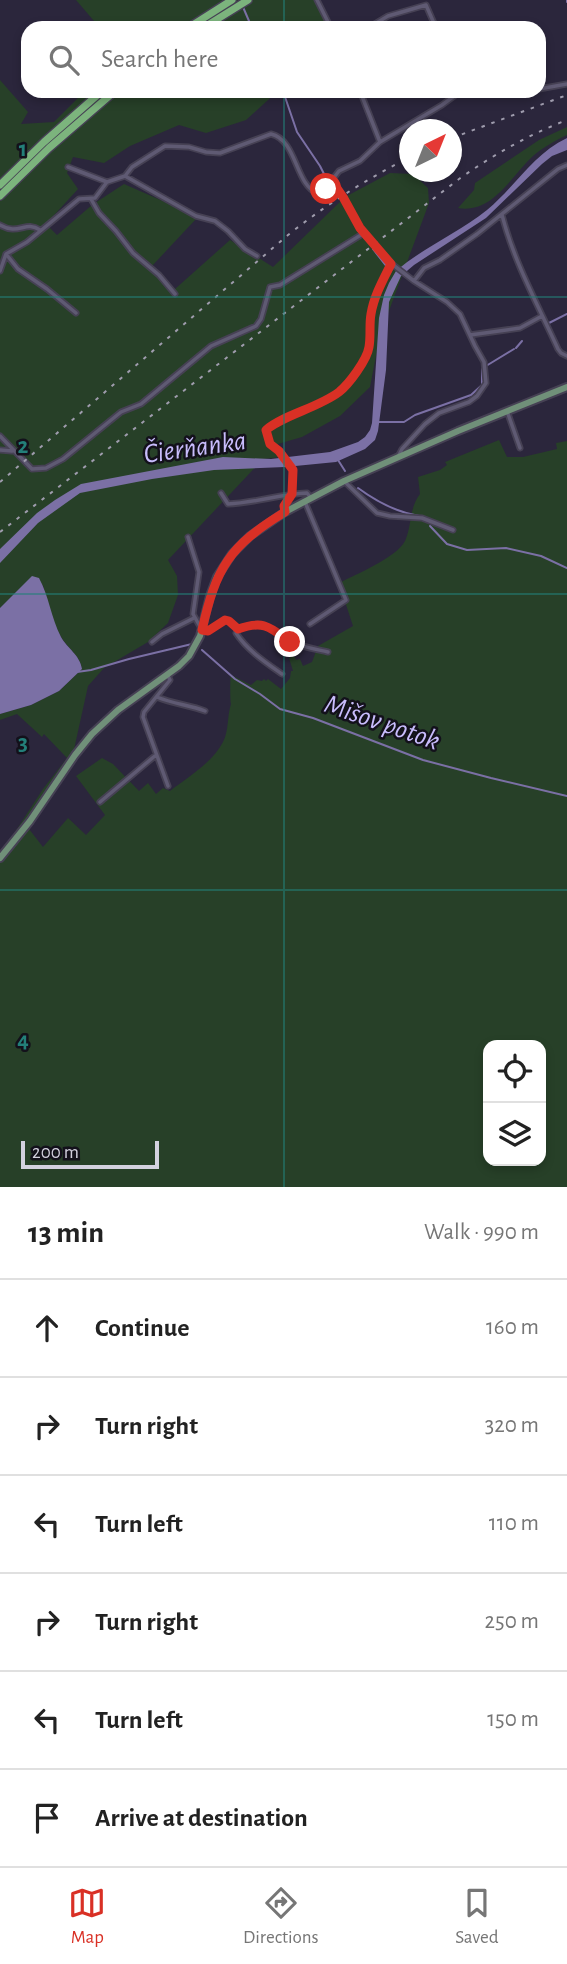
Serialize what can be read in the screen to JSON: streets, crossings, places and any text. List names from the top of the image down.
{
  "water": ["Čierňanka", "Mišov potok"],
  "scale_bar": "200 m",
  "north": "top right",
  "page": {
    "search": "Search here",
    "scale": "200 m",
    "heading": ["13 min", "Walk · 990 m"],
    "list": [
      ["Continue", "160 m"],
      ["Turn right", "320 m"],
      ["Turn left", "110 m"],
      ["Turn right", "250 m"],
      ["Turn left", "150 m"],
      "Arrive at destination"
    ],
    "nav": ["Map", "Directions", "Saved"]
  },
  "grid": {
    "rows": [
      "1",
      "2",
      "3",
      "4"
    ]
  }
}
